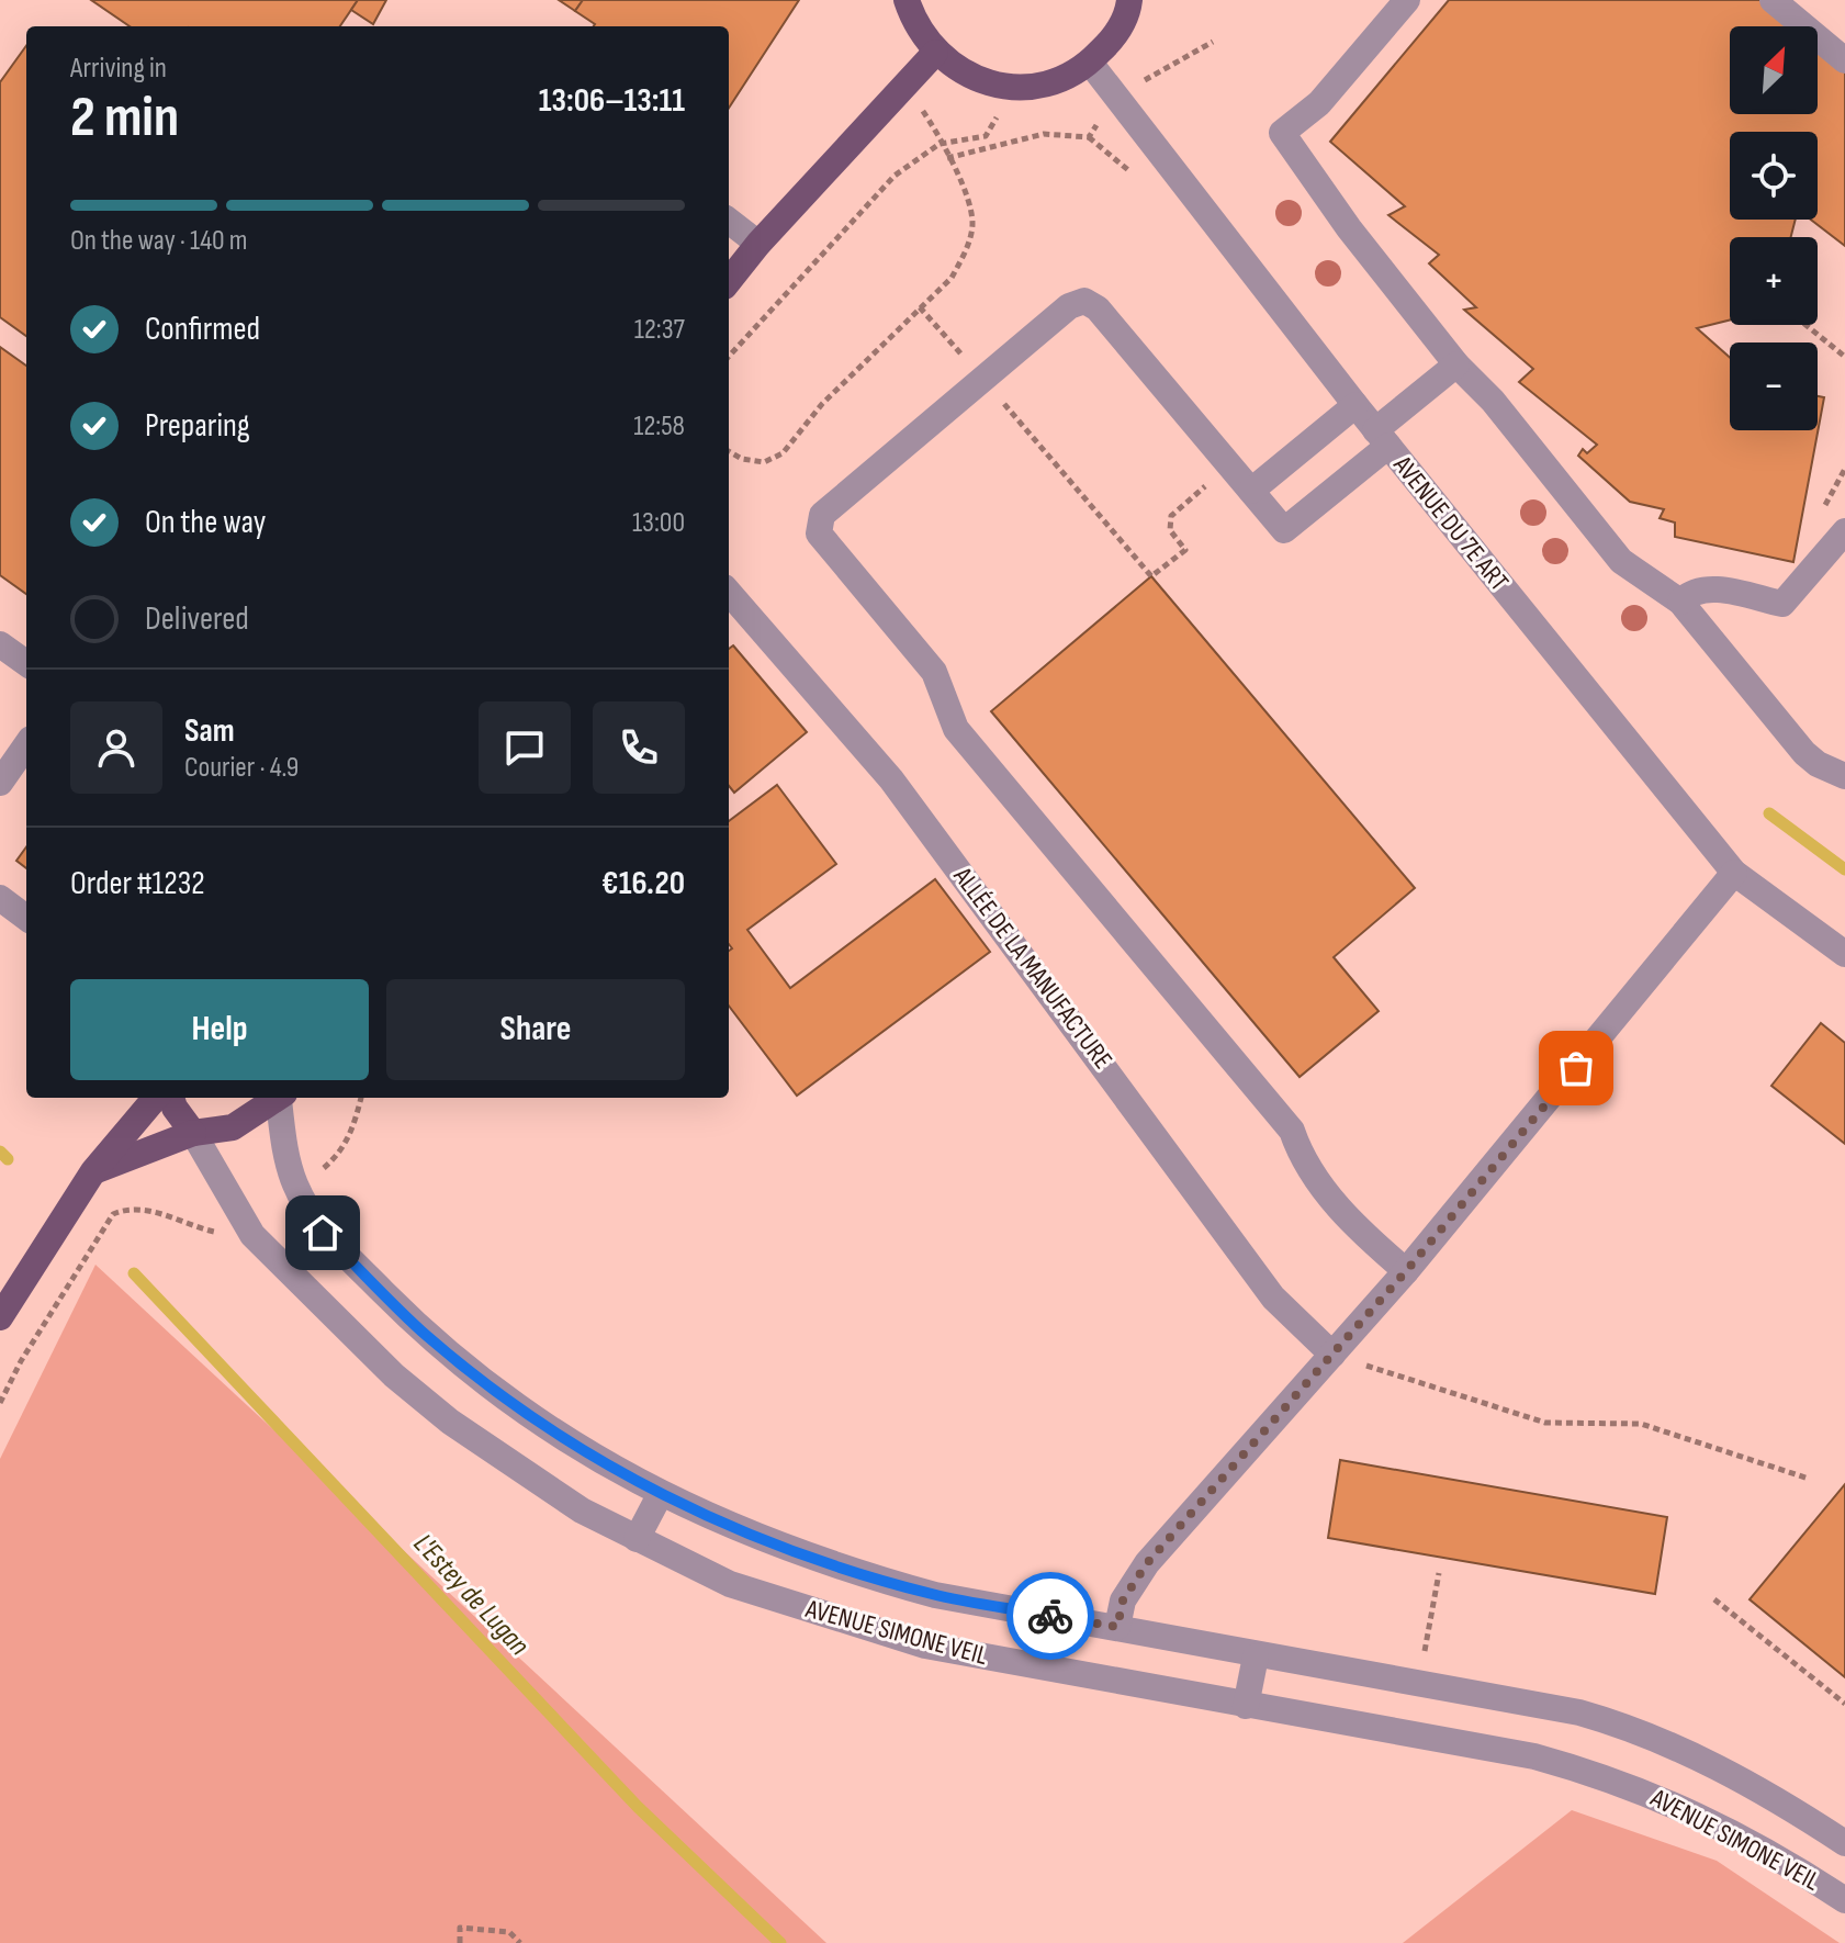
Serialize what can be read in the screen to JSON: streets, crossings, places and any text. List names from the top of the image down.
{
  "streets": {
    "street": ["AVENUE DU 7E ART", "ALLÉE DE LA MANUFACTURE", "AVENUE SIMONE VEIL"]
  },
  "water": ["L'Estey de Lugan"],
  "north": "top right",
  "page": {
    "map_buttons": ["+", "−"],
    "heading": ["2 min", "Arriving in", "13:06–13:11"],
    "panel": [
      "Sam",
      "Courier · 4.9",
      "Order #1232",
      "€16.20"
    ],
    "bar": "On the way · 140 m",
    "list": [
      ["Confirmed", "12:37"],
      ["Preparing", "12:58"],
      ["On the way", "13:00"],
      "Delivered"
    ],
    "buttons": ["Help", "Share"]
  }
}
